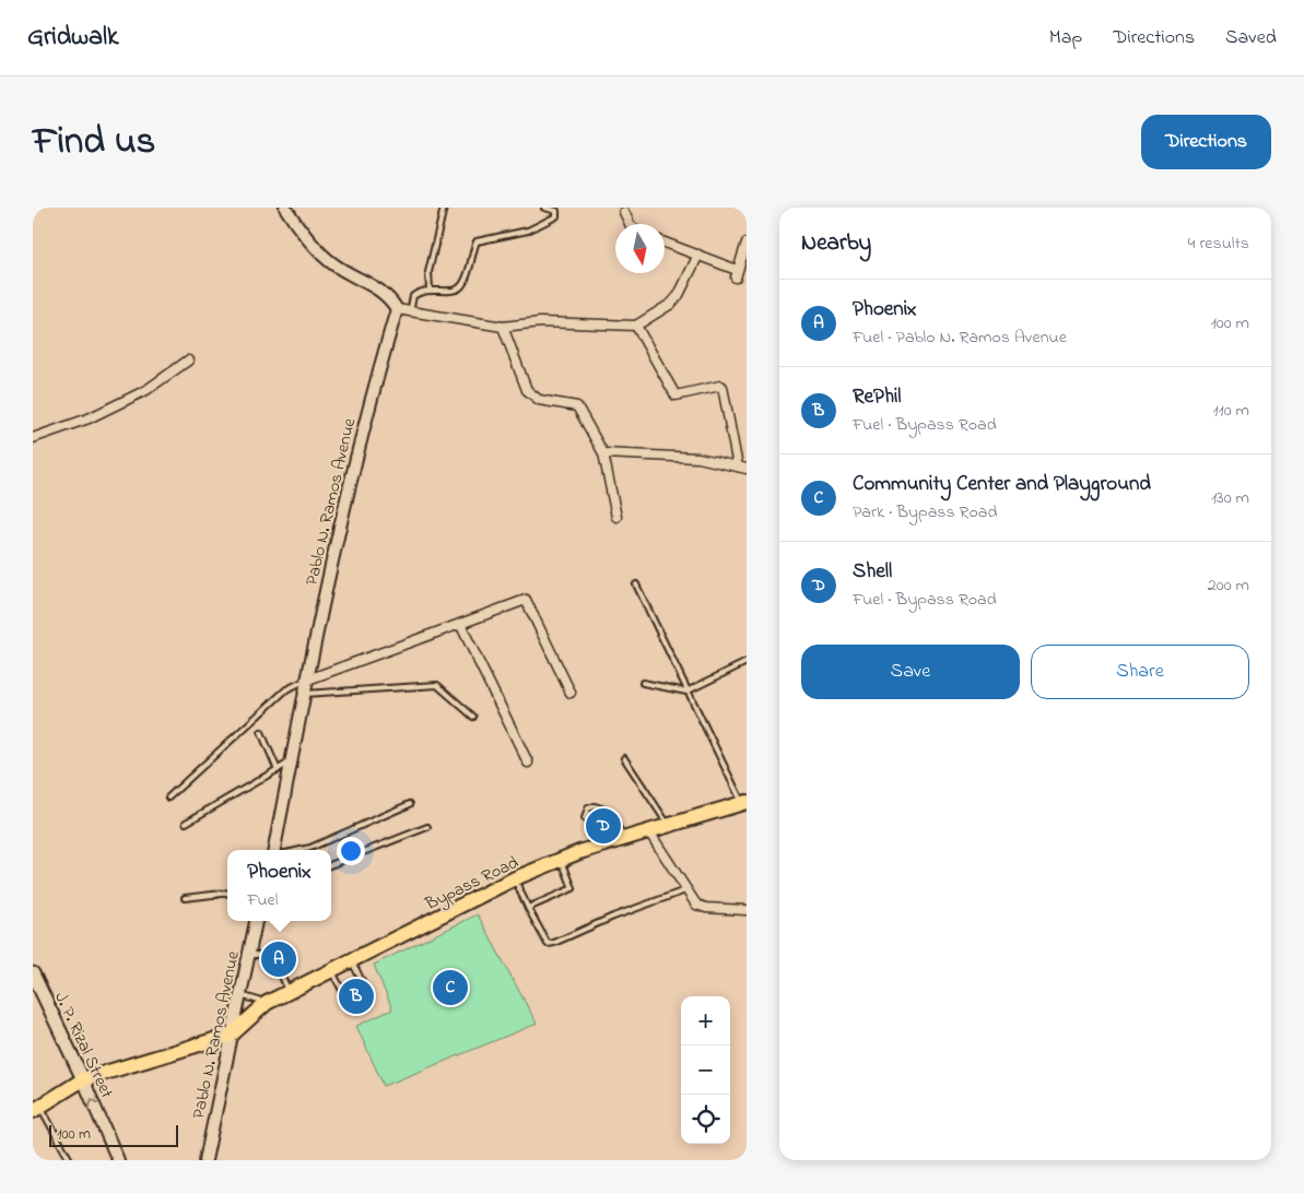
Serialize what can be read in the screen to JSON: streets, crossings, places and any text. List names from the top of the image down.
{
  "streets": {
    "main road": ["Bypass Road", "J. P. Rizal Street"],
    "street": ["Pablo N. Ramos Avenue"]
  },
  "crossings": [
    ["Pablo N. Ramos Avenue", "Bypass Road"]
  ],
  "one_way": ["J. P. Rizal Street"],
  "scale_bar": "100 m",
  "north": "bottom",
  "page": {
    "header": "Gridwalk",
    "nav": ["Map", "Directions", "Saved"],
    "title": "Find us",
    "buttons": [
      "Directions",
      ["Save", "Share"]
    ],
    "heading": ["Nearby", "4 results"],
    "list": [
      {
        "mark": "A",
        "name": "Phoenix",
        "note": "Fuel · Pablo N. Ramos Avenue",
        "value": "100 m"
      },
      {
        "mark": "B",
        "name": "RePhil",
        "note": "Fuel · Bypass Road",
        "value": "110 m"
      },
      {
        "mark": "C",
        "name": "Community Center and Playground",
        "note": "Park · Bypass Road",
        "value": "130 m"
      },
      {
        "mark": "D",
        "name": "Shell",
        "note": "Fuel · Bypass Road",
        "value": "200 m"
      }
    ],
    "pins": [
      "D",
      "A",
      "C",
      "B"
    ],
    "popup": ["Phoenix", "Fuel"],
    "map_buttons": ["+", "−"],
    "scale": "100 m"
  }
}
